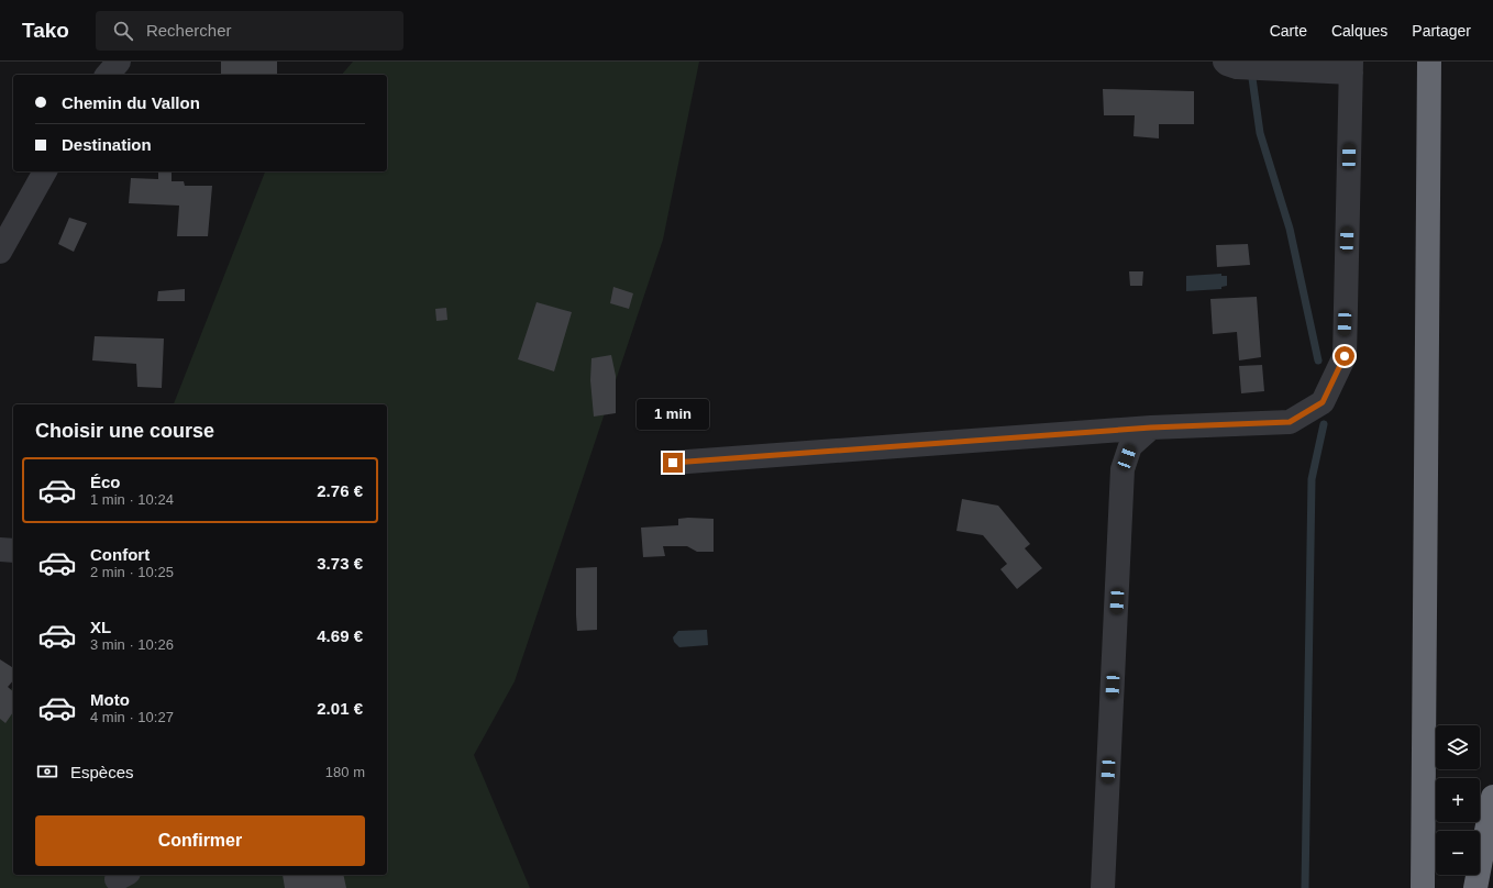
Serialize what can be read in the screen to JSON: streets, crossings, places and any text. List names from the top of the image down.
{
  "page": {
    "header": "Tako",
    "search": "Rechercher",
    "nav": ["Carte", "Calques", "Partager"],
    "banner": ["Chemin du Vallon", "Destination"],
    "bubble": "1 min",
    "heading": "Choisir une course",
    "list": [
      {
        "name": "Éco",
        "note": "1 min · 10:24",
        "value": "2.76 €"
      },
      {
        "name": "Confort",
        "note": "2 min · 10:25",
        "value": "3.73 €"
      },
      {
        "name": "XL",
        "note": "3 min · 10:26",
        "value": "4.69 €"
      },
      {
        "name": "Moto",
        "note": "4 min · 10:27",
        "value": "2.01 €"
      }
    ],
    "map_buttons": ["+", "−"],
    "pay": ["Espèces", "180 m"],
    "buttons": "Confirmer"
  }
}
